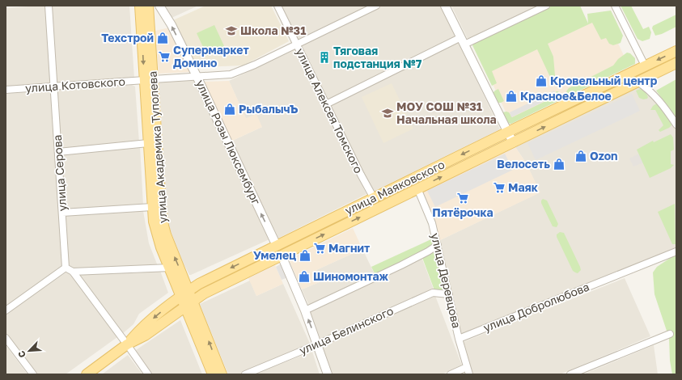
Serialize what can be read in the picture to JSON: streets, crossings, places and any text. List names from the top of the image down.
{
  "streets": {
    "main road": ["улица Академика Туполева", "улица Маяковского"],
    "street": [
      "улица Котовского",
      "улица Алексея Томского",
      "улица Розы Люксембург",
      "улица Серова",
      "улица Деревцова",
      "улица Добролюбова",
      "улица Белинского"
    ]
  },
  "crossings": [
    ["улица Котовского", "улица Алексея Томского"],
    ["улица Котовского", "улица Розы Люксембург"],
    ["улица Котовского", "улица Академика Туполева"],
    ["улица Котовского", "улица Серова"],
    ["улица Алексея Томского", "улица Маяковского"],
    ["улица Розы Люксембург", "улица Маяковского"],
    ["улица Академика Туполева", "улица Маяковского"],
    ["улица Маяковского", "улица Деревцова"],
    ["улица Деревцова", "улица Добролюбова"],
    ["улица Деревцова", "улица Белинского"]
  ],
  "one_way": ["улица Розы Люксембург"],
  "places": {
    "school or university": ["Школа №31", "МОУ СОШ №31 Начальная школа"],
    "shop": [
      "Техстрой",
      "Кровельный центр",
      "Красное&Белое",
      "РыбалычЪ",
      "Ozon",
      "Велосеть",
      "Умелец",
      "Шиномонтаж"
    ],
    "supermarket": [
      "Супермаркет Домино",
      "Маяк",
      "Пятёрочка",
      "Магнит"
    ],
    "building": ["Тяговая подстанция №7"]
  },
  "north": "bottom left"
}
